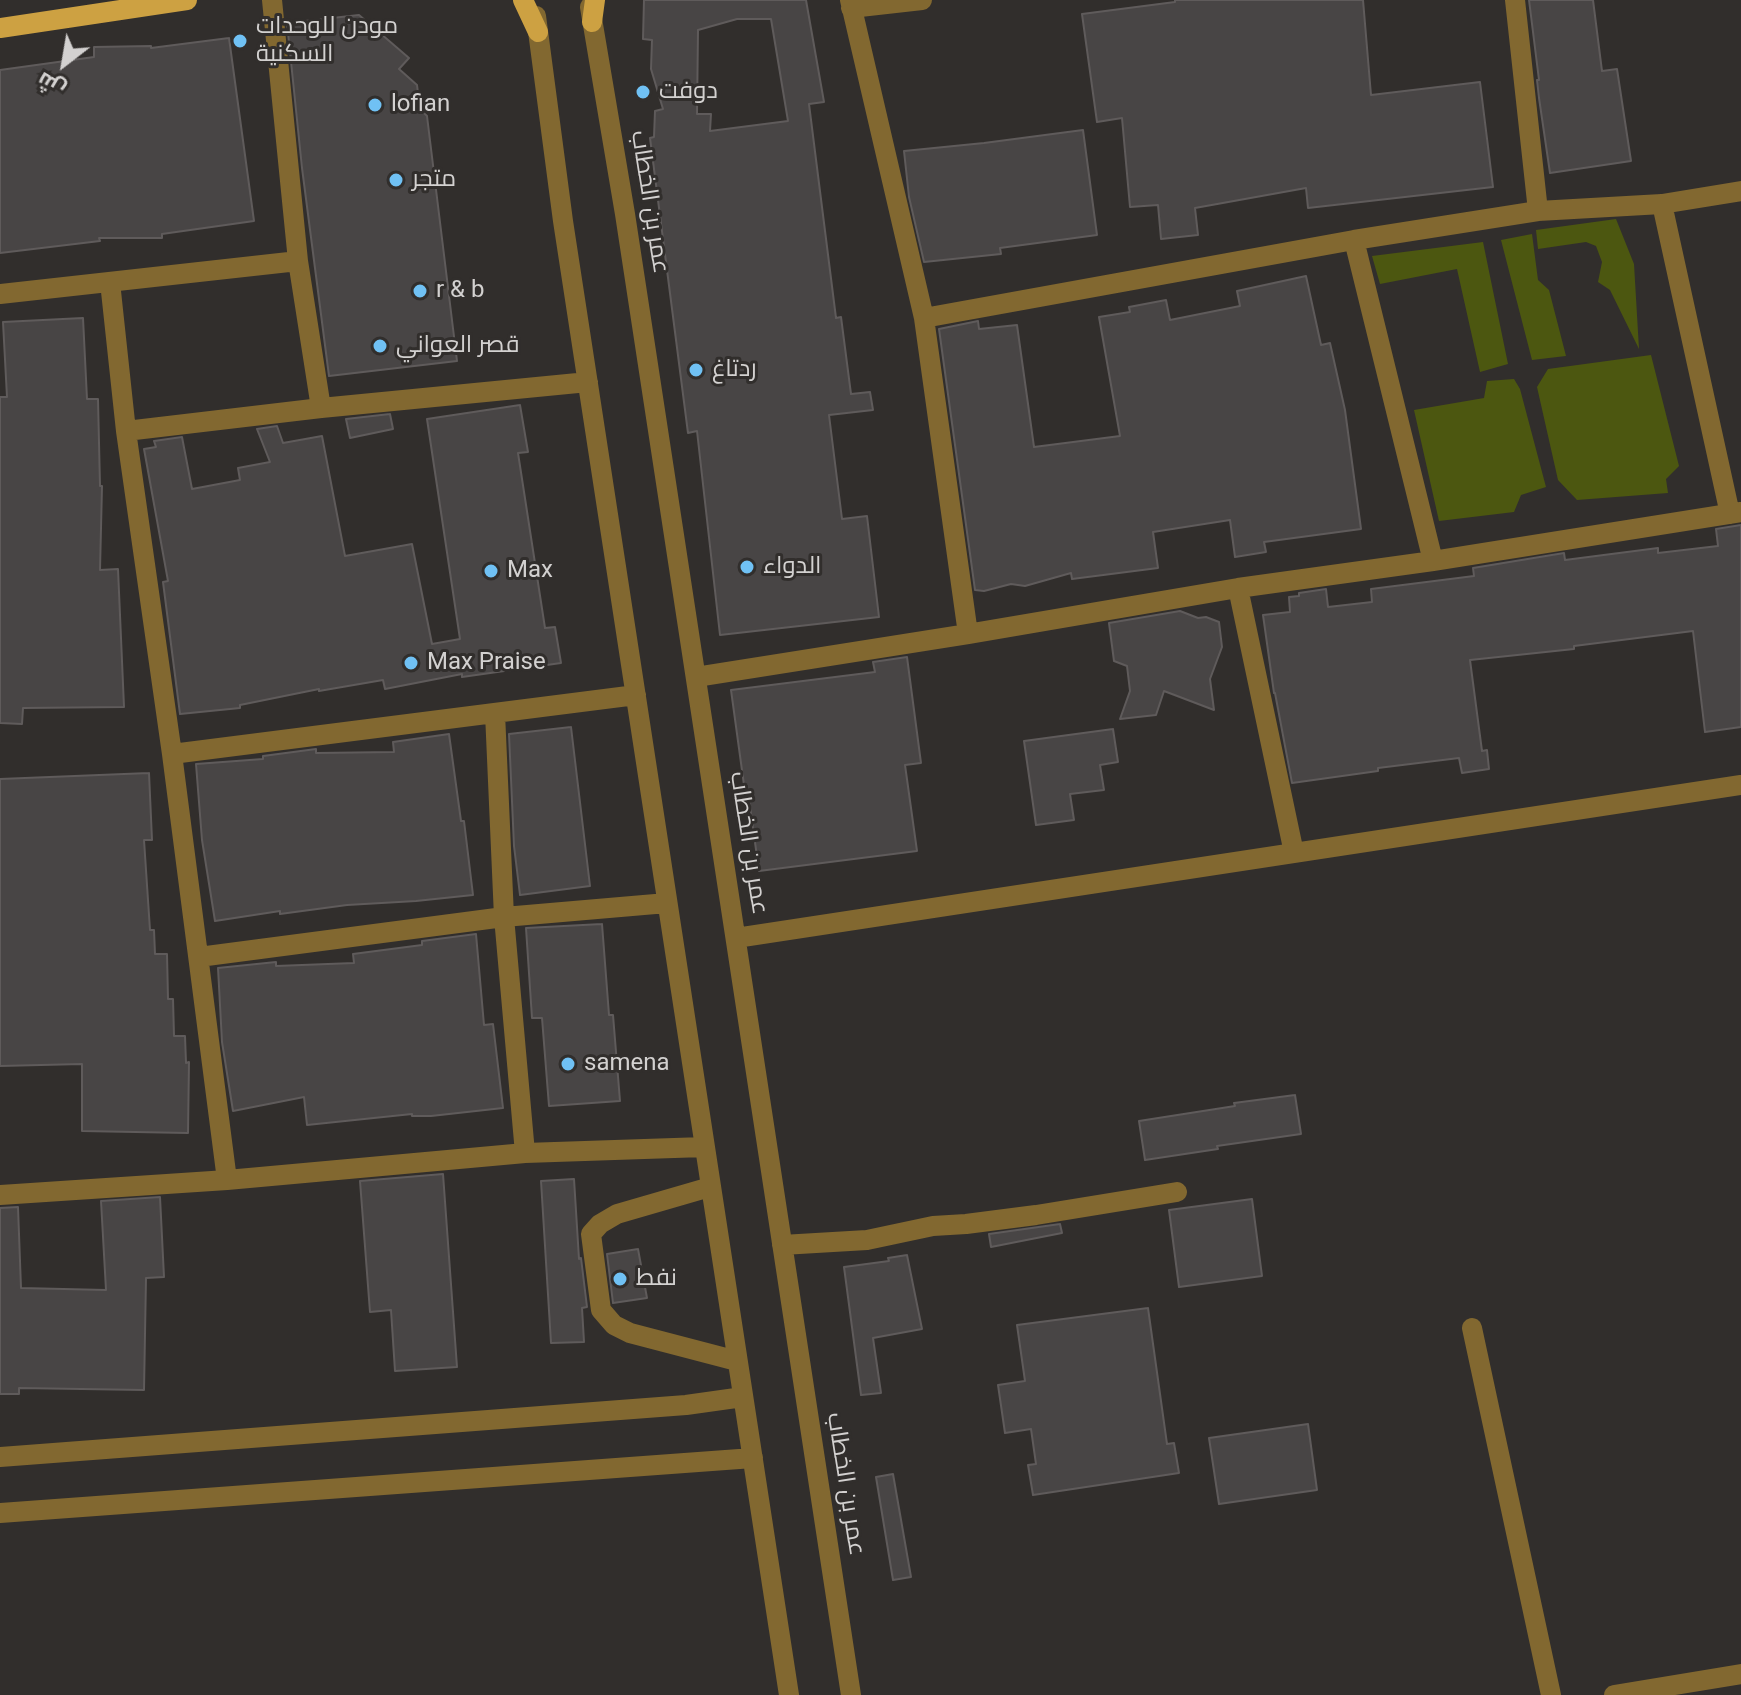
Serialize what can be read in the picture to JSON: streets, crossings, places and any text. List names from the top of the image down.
{
  "streets": {
    "street": ["عمر بن الخطاب"]
  },
  "places": [
    "مودن للوحدات السكنية",
    "دوفت",
    "lofian",
    "متجر",
    "r & b",
    "قصر العواني",
    "ردتاغ",
    "الدواء",
    "Max",
    "Max Praise",
    "samena",
    "نفط"
  ],
  "north": "bottom left"
}
